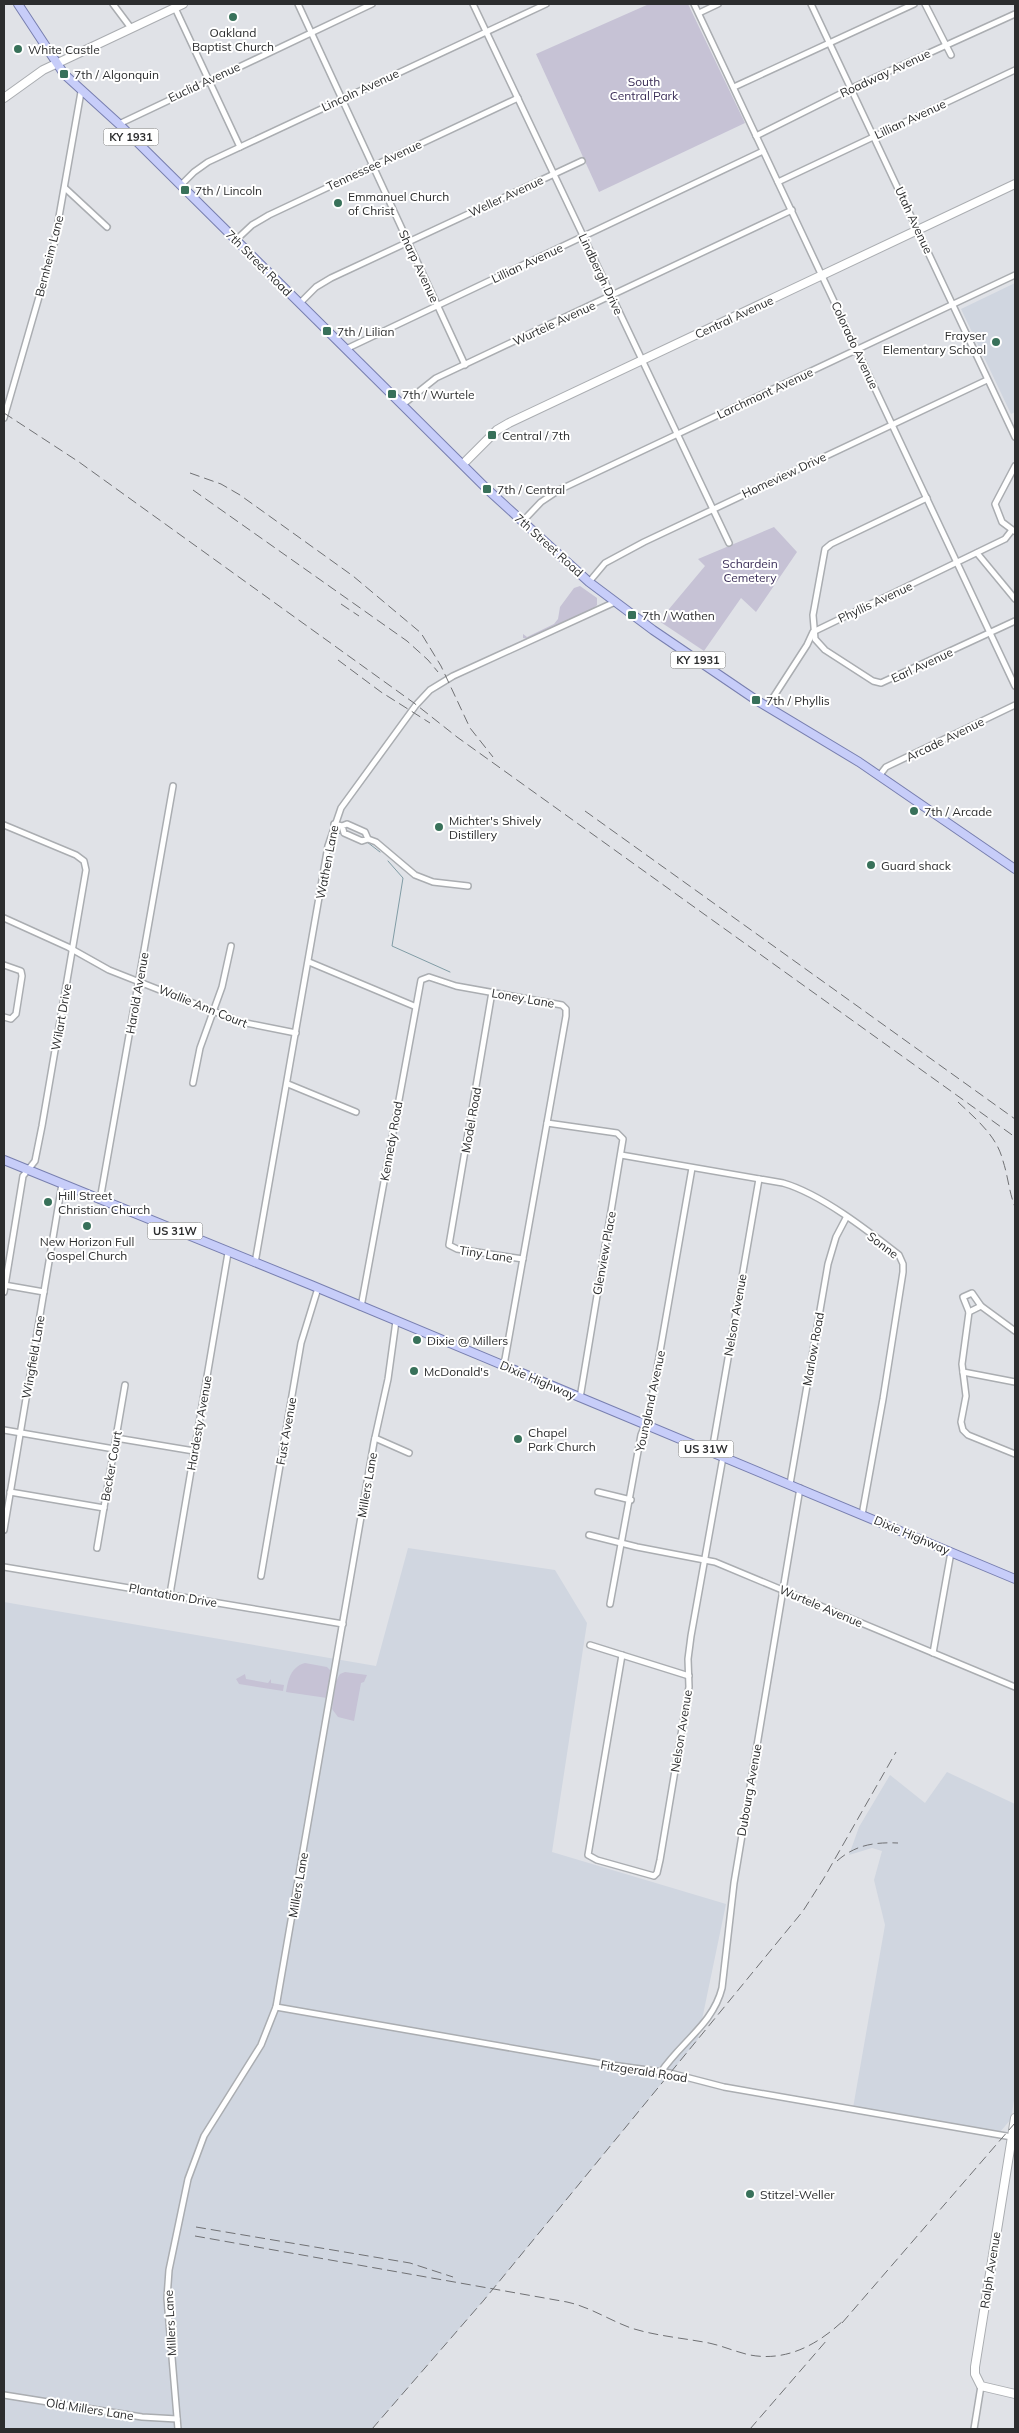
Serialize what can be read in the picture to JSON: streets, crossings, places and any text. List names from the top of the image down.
{
  "streets": {
    "main road": [
      "KY 1931",
      "7th Street Road",
      "US 31W",
      "Dixie Highway"
    ],
    "street": [
      "Roadway Avenue",
      "Euclid Avenue",
      "Lincoln Avenue",
      "Lillian Avenue",
      "Tennessee Avenue",
      "Weller Avenue",
      "Utah Avenue",
      "Bernheim Lane",
      "Sharp Avenue",
      "Lindbergh Drive",
      "Central Avenue",
      "Wurtele Avenue",
      "Colorado Avenue",
      "Larchmont Avenue",
      "Homeview Drive",
      "Phyllis Avenue",
      "Earl Avenue",
      "Arcade Avenue",
      "Wathen Lane",
      "Harold Avenue",
      "Loney Lane",
      "Wallie Ann Court",
      "Wilart Drive",
      "Model Road",
      "Kennedy Road",
      "Sonne",
      "Glenview Place",
      "Tiny Lane",
      "Nelson Avenue",
      "Marlow Road",
      "Wingfield Lane",
      "Youngland Avenue",
      "Hardesty Avenue",
      "Fust Avenue",
      "Becker Court",
      "Millers Lane",
      "Plantation Drive",
      "Dubourg Avenue",
      "Fitzgerald Road",
      "Ralph Avenue",
      "Old Millers Lane"
    ]
  },
  "crossings": [
    ["Roadway Avenue", "Utah Avenue"],
    ["Roadway Avenue", "Colorado Avenue"],
    ["Euclid Avenue", "7th Street Road"],
    ["Euclid Avenue", "Sharp Avenue"],
    ["Lincoln Avenue", "7th Street Road"],
    ["Lincoln Avenue", "Sharp Avenue"],
    ["Lincoln Avenue", "Lindbergh Drive"],
    ["Lillian Avenue", "Utah Avenue"],
    ["Lillian Avenue", "7th Street Road"],
    ["Lillian Avenue", "Sharp Avenue"],
    ["Lillian Avenue", "Lindbergh Drive"],
    ["Lillian Avenue", "Colorado Avenue"],
    ["Tennessee Avenue", "7th Street Road"],
    ["Tennessee Avenue", "Sharp Avenue"],
    ["Tennessee Avenue", "Lindbergh Drive"],
    ["Weller Avenue", "7th Street Road"],
    ["Weller Avenue", "Sharp Avenue"],
    ["Weller Avenue", "Lindbergh Drive"],
    ["Utah Avenue", "Central Avenue"],
    ["Utah Avenue", "Larchmont Avenue"],
    ["Utah Avenue", "Homeview Drive"],
    ["Bernheim Lane", "7th Street Road"],
    ["7th Street Road", "Central Avenue"],
    ["7th Street Road", "Wurtele Avenue"],
    ["7th Street Road", "Larchmont Avenue"],
    ["7th Street Road", "Homeview Drive"],
    ["7th Street Road", "Arcade Avenue"],
    ["7th Street Road", "Wathen Lane"],
    ["Sharp Avenue", "Wurtele Avenue"],
    ["Lindbergh Drive", "Central Avenue"],
    ["Lindbergh Drive", "Wurtele Avenue"],
    ["Lindbergh Drive", "Larchmont Avenue"],
    ["Lindbergh Drive", "Homeview Drive"],
    ["Central Avenue", "Colorado Avenue"],
    ["Wurtele Avenue", "Colorado Avenue"],
    ["Wurtele Avenue", "Nelson Avenue"],
    ["Wurtele Avenue", "Youngland Avenue"],
    ["Wurtele Avenue", "Dubourg Avenue"],
    ["Colorado Avenue", "Larchmont Avenue"],
    ["Colorado Avenue", "Homeview Drive"],
    ["Colorado Avenue", "Phyllis Avenue"],
    ["Colorado Avenue", "Earl Avenue"],
    ["Phyllis Avenue", "Earl Avenue"],
    ["Wathen Lane", "Wallie Ann Court"],
    ["Wathen Lane", "Dixie Highway"],
    ["Harold Avenue", "Wallie Ann Court"],
    ["Harold Avenue", "Dixie Highway"],
    ["Loney Lane", "Model Road"],
    ["Loney Lane", "Kennedy Road"],
    ["Loney Lane", "Glenview Place"],
    ["Loney Lane", "Tiny Lane"],
    ["Loney Lane", "Dixie Highway"],
    ["Wallie Ann Court", "Wilart Drive"],
    ["Wilart Drive", "Dixie Highway"],
    ["Model Road", "Tiny Lane"],
    ["Kennedy Road", "Dixie Highway"],
    ["Sonne", "Glenview Place"],
    ["Sonne", "Nelson Avenue"],
    ["Sonne", "Marlow Road"],
    ["Sonne", "Dixie Highway"],
    ["Sonne", "Youngland Avenue"],
    ["Glenview Place", "Dixie Highway"],
    ["Nelson Avenue", "Dixie Highway"],
    ["Marlow Road", "Dixie Highway"],
    ["Wingfield Lane", "Dixie Highway"],
    ["Dixie Highway", "Youngland Avenue"],
    ["Dixie Highway", "Hardesty Avenue"],
    ["Dixie Highway", "Fust Avenue"],
    ["Dixie Highway", "Millers Lane"],
    ["Dixie Highway", "Dubourg Avenue"],
    ["Hardesty Avenue", "Plantation Drive"],
    ["Millers Lane", "Plantation Drive"],
    ["Millers Lane", "Fitzgerald Road"],
    ["Millers Lane", "Old Millers Lane"],
    ["Dubourg Avenue", "Fitzgerald Road"],
    ["Fitzgerald Road", "Ralph Avenue"]
  ],
  "parks": ["South Central Park", "Schardein Cemetery"],
  "places": {
    "other": [
      "Oakland Baptist Church",
      "White Castle",
      "Emmanuel Church of Christ",
      "Frayser Elementary School",
      "7th / Arcade",
      "Michter's Shively Distillery",
      "Guard shack",
      "Hill Street Christian Church",
      "New Horizon Full Gospel Church",
      "Dixie @ Millers",
      "McDonald's",
      "Chapel Park Church",
      "Stitzel-Weller"
    ],
    "transit": [
      "7th / Algonquin",
      "7th / Lincoln",
      "7th / Lilian",
      "7th / Wurtele",
      "Central / 7th",
      "7th / Central",
      "7th / Wathen",
      "7th / Phyllis"
    ]
  }
}
